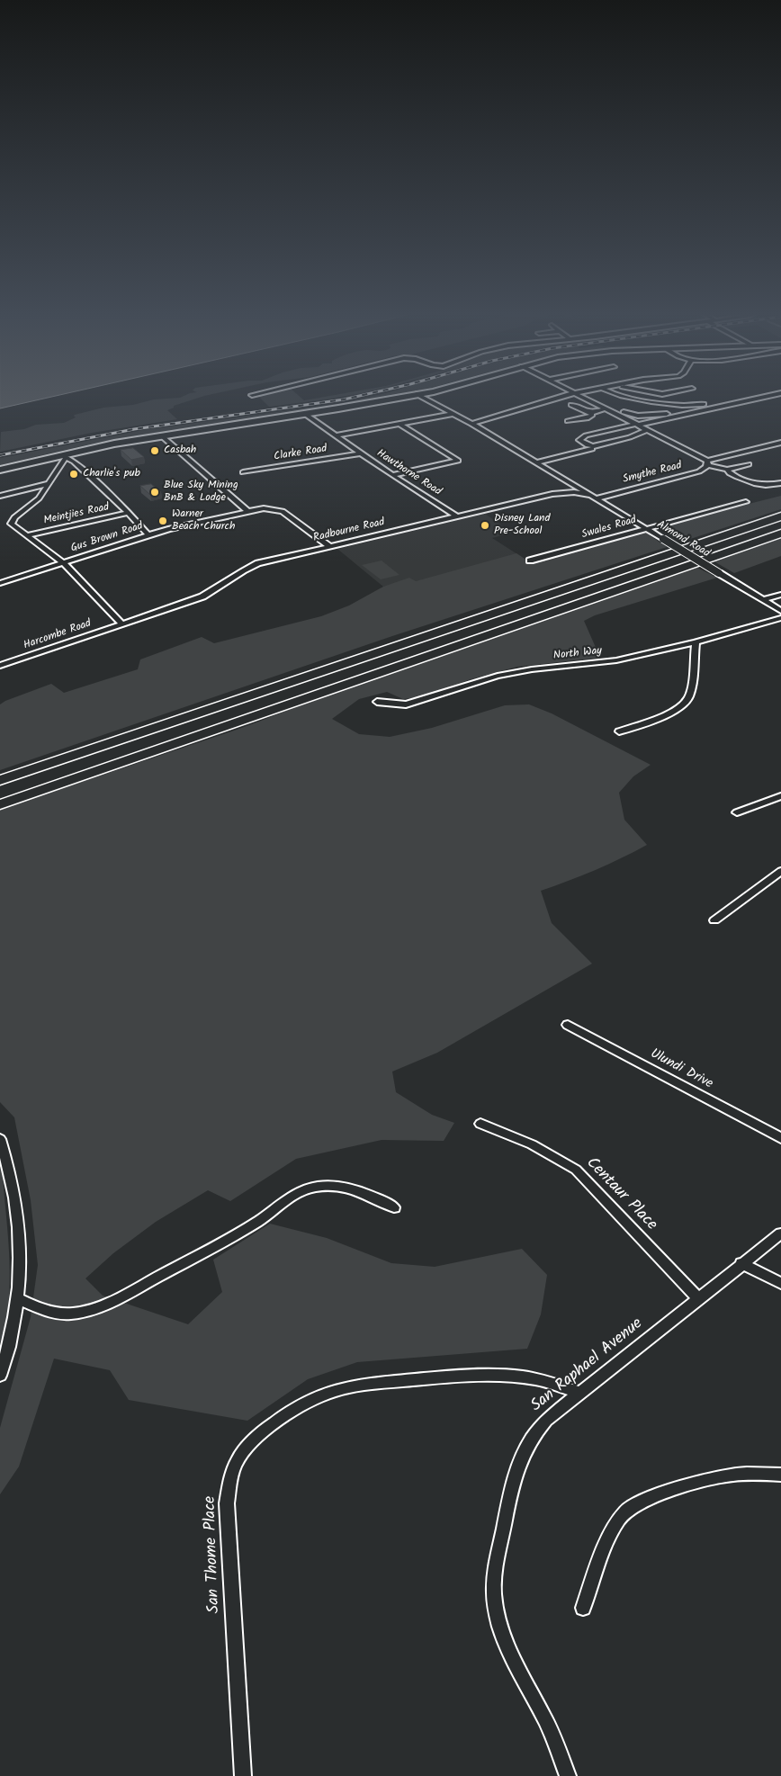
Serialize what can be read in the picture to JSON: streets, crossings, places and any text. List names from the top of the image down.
{
  "streets": {
    "street": [
      "Clarke Road",
      "Hawthorne Road",
      "Smythe Road",
      "Meintjies Road",
      "Swales Road",
      "Radbourne Road",
      "Gus Brown Road",
      "Almond Road",
      "Harcombe Road",
      "North Way",
      "Ulundi Drive",
      "Centaur Place",
      "San Raphael Avenue",
      "San Thome Place"
    ]
  },
  "crossings": [
    ["Clarke Road", "Hawthorne Road"],
    ["Hawthorne Road", "Radbourne Road"],
    ["Smythe Road", "Radbourne Road"],
    ["Smythe Road", "Almond Road"],
    ["Swales Road", "Almond Road"],
    ["Radbourne Road", "Gus Brown Road"],
    ["Radbourne Road", "Almond Road"],
    ["Radbourne Road", "Harcombe Road"],
    ["Centaur Place", "San Raphael Avenue"],
    ["San Raphael Avenue", "San Thome Place"]
  ],
  "places": [
    "Casbah",
    "Charlie's pub",
    "Blue Sky Mining BnB & Lodge",
    "Warner Beach Church",
    "Disney Land Pre-School"
  ]
}
